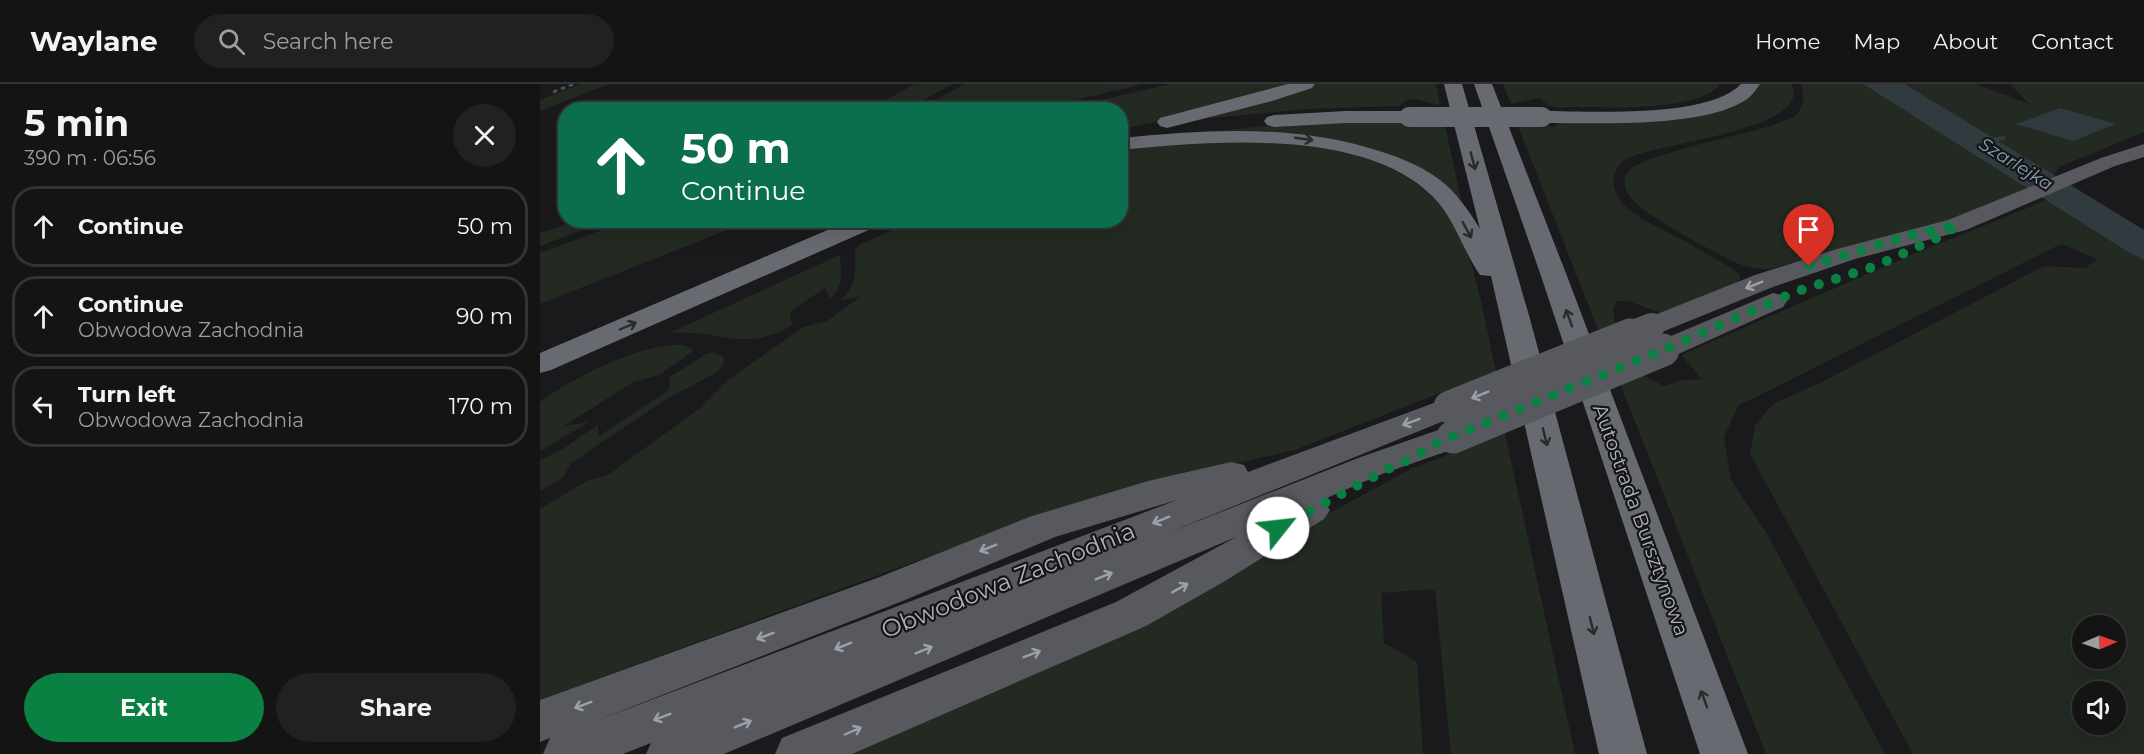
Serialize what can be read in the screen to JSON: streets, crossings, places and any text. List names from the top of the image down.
{
  "streets": {
    "highway": ["Autostrada Bursztynowa"],
    "main road": ["Obwodowa Zachodnia"]
  },
  "water": ["Szarlejka"],
  "north": "right",
  "page": {
    "header": "Waylane",
    "search": "Search here",
    "nav": [
      "Home",
      "Map",
      "About",
      "Contact"
    ],
    "heading": ["5 min", "390 m · 06:56"],
    "turn": ["50 m", "Continue"],
    "list": [
      {
        "name": "Continue",
        "value": "50 m"
      },
      {
        "name": "Continue",
        "note": "Obwodowa Zachodnia",
        "value": "90 m"
      },
      {
        "name": "Turn left",
        "note": "Obwodowa Zachodnia",
        "value": "170 m"
      }
    ],
    "buttons": ["Exit", "Share"]
  }
}
